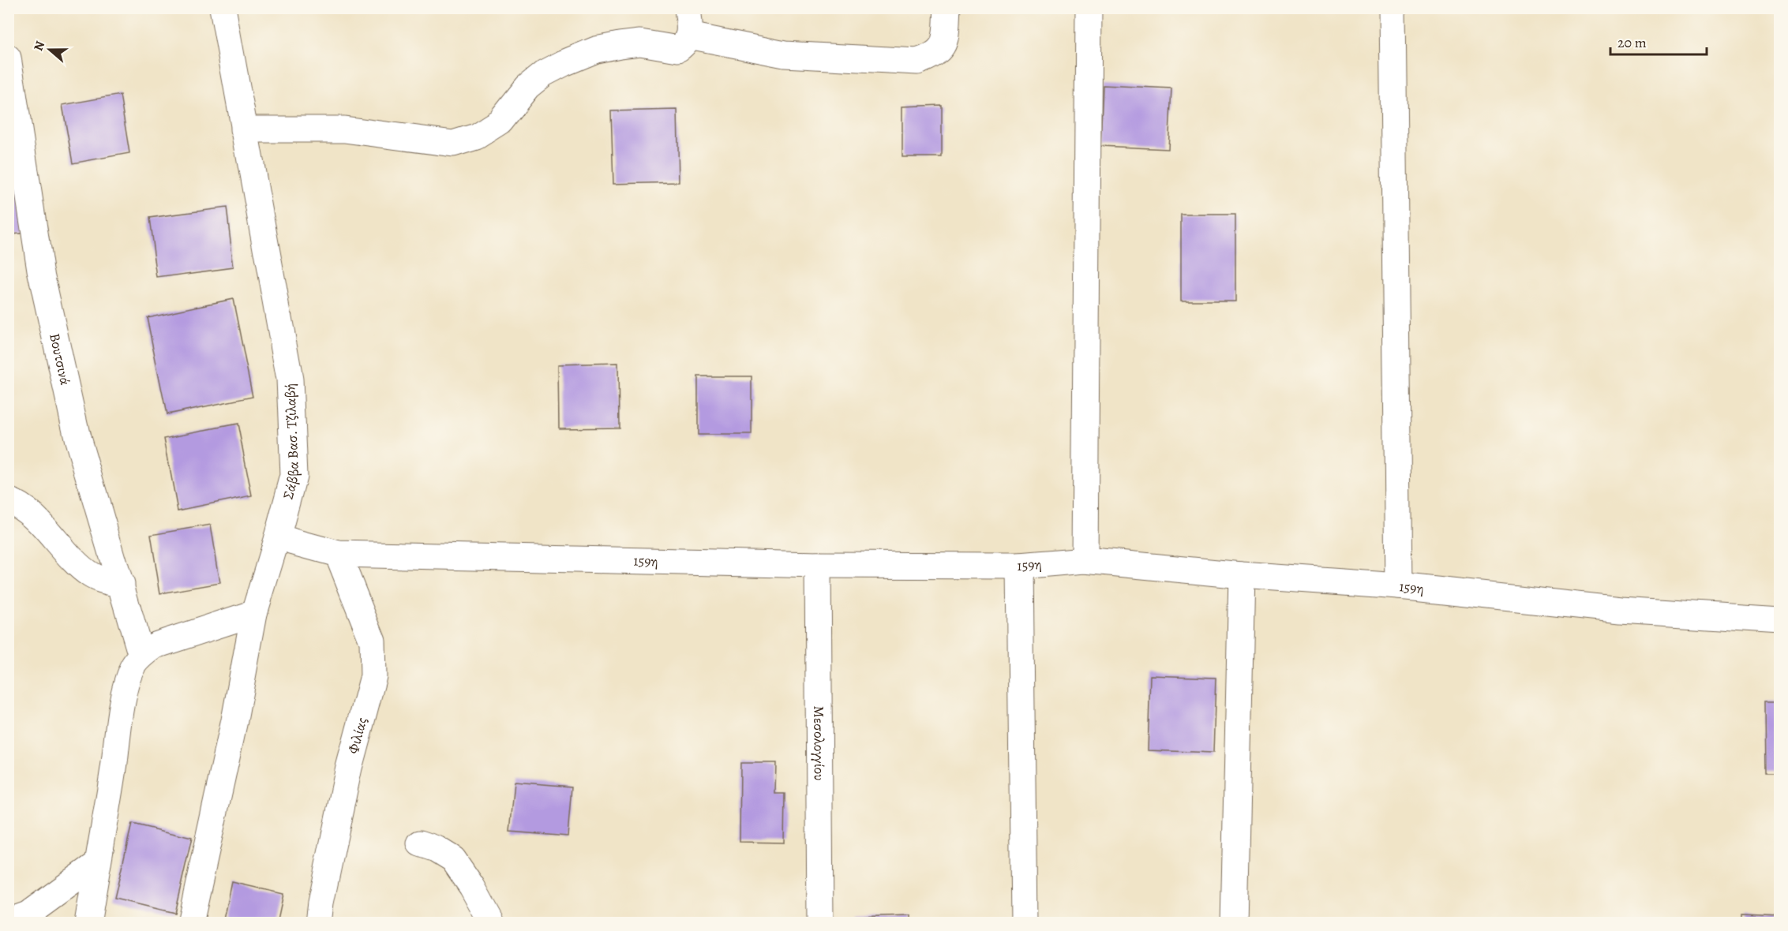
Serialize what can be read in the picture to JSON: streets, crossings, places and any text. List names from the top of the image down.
{
  "streets": {
    "street": [
      "Βουτσινά",
      "Σάββα Βασ. Τζιλαβή",
      "159η",
      "Φιλίας",
      "Μεσολογγίου"
    ]
  },
  "crossings": [
    ["Σάββα Βασ. Τζιλαβή", "159η"],
    ["159η", "Φιλίας"],
    ["159η", "Μεσολογγίου"]
  ],
  "scale_bar": "20 m",
  "north": "left"
}
